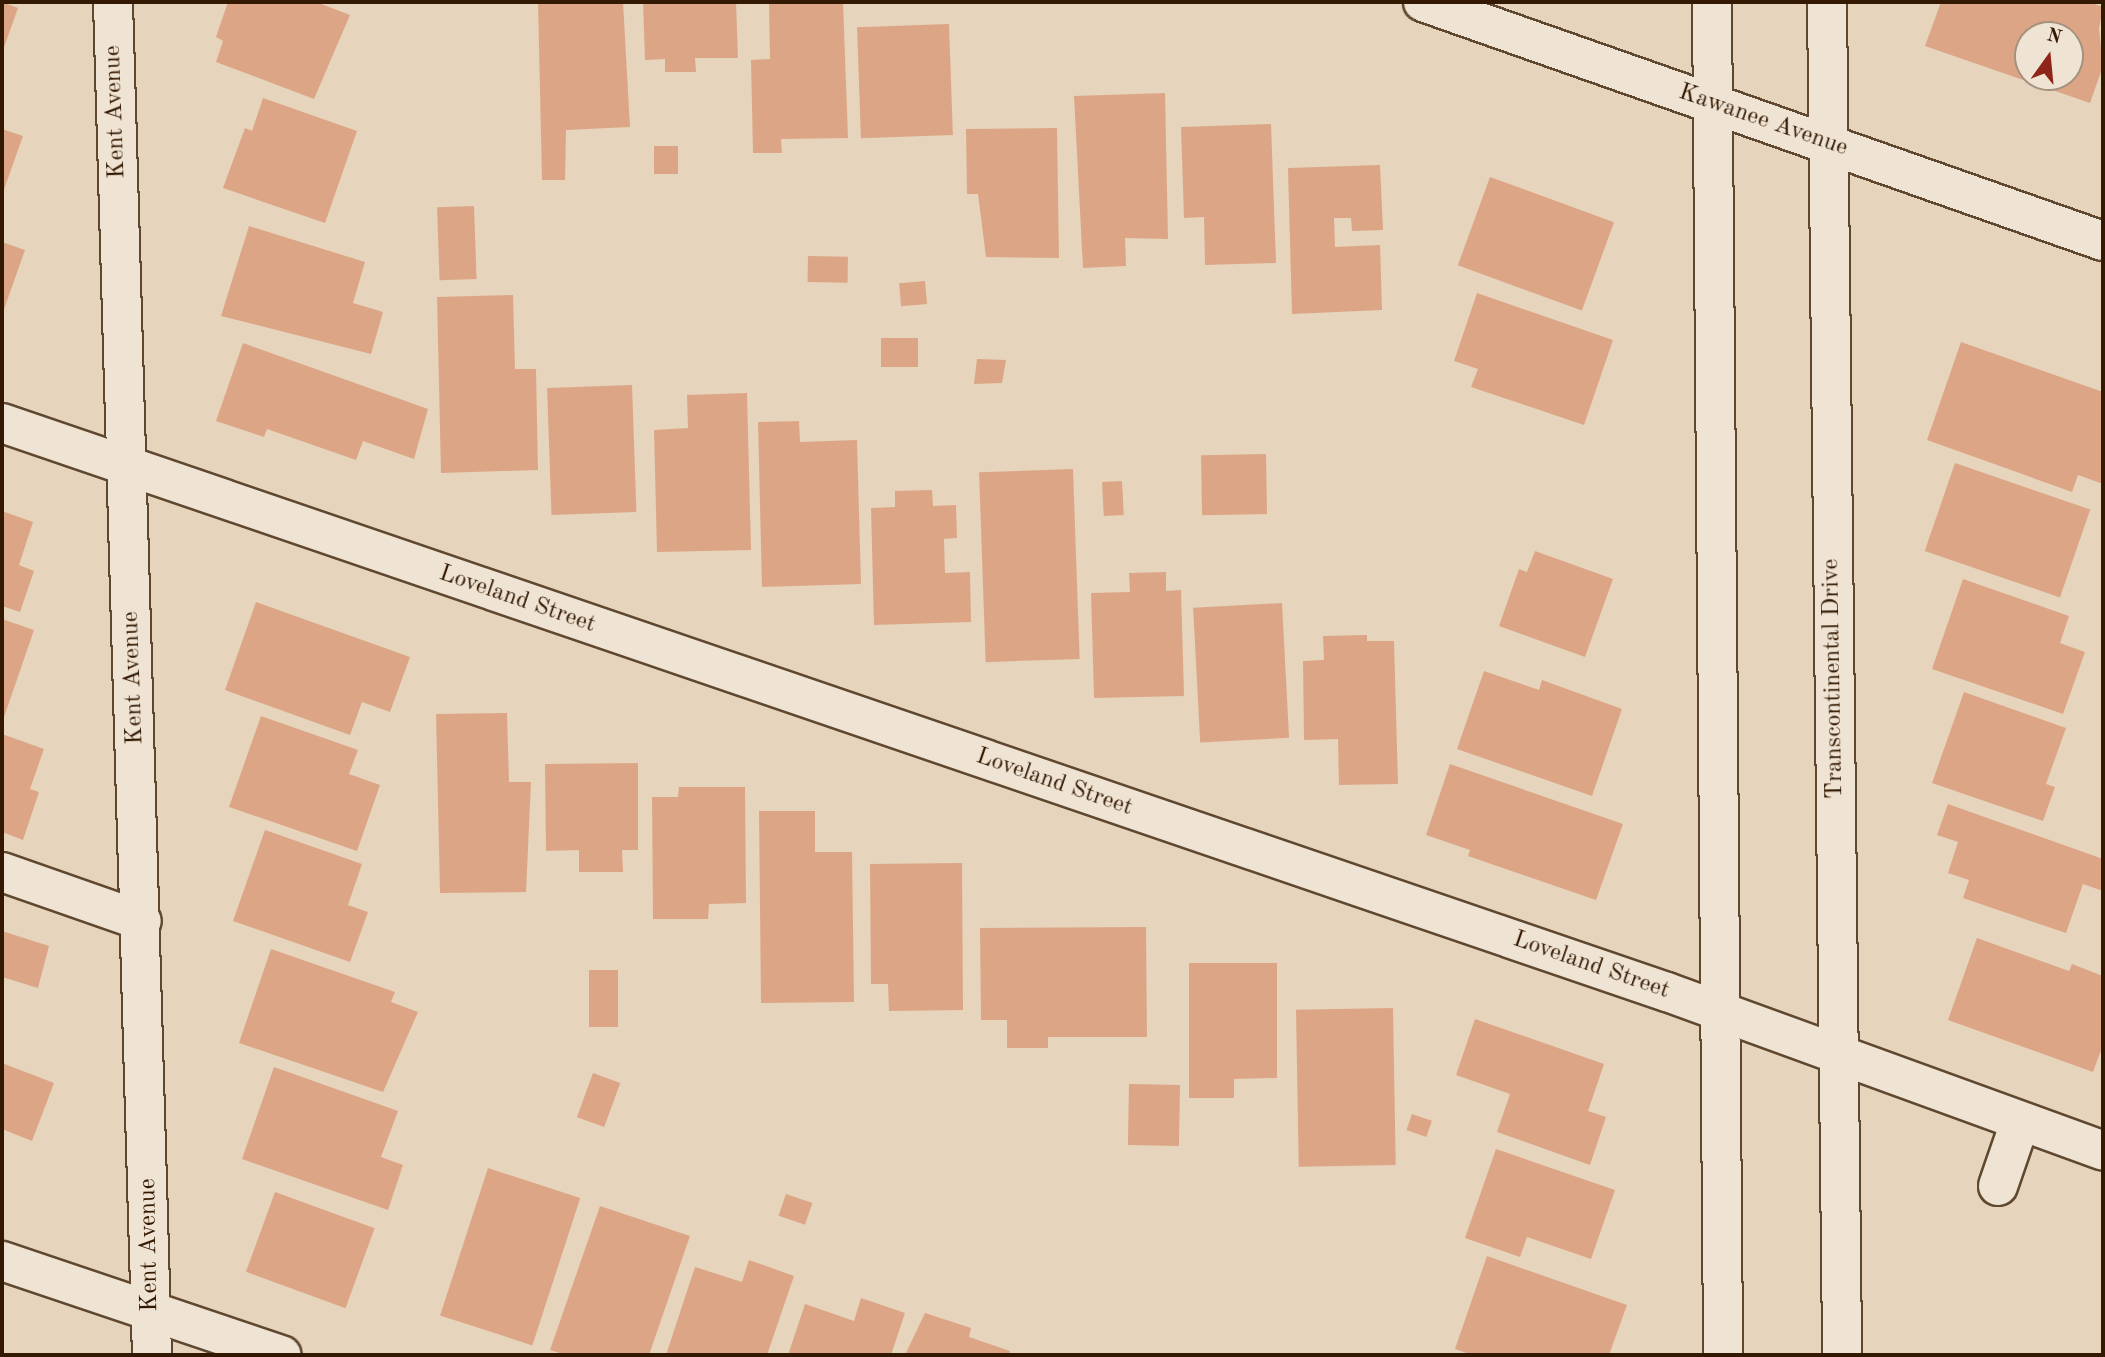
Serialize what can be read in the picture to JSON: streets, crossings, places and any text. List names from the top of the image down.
{
  "streets": {
    "street": [
      "Kent Avenue",
      "Kawanee Avenue",
      "Loveland Street",
      "Transcontinental Drive"
    ]
  },
  "crossings": [
    ["Kent Avenue", "Loveland Street"],
    ["Kawanee Avenue", "Transcontinental Drive"],
    ["Loveland Street", "Transcontinental Drive"]
  ],
  "north": "top"
}
